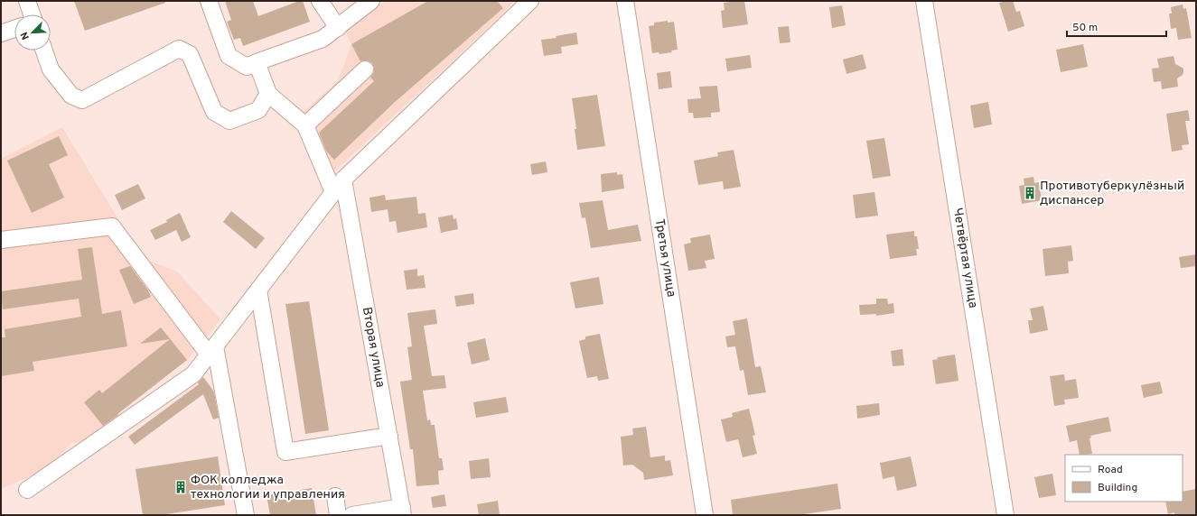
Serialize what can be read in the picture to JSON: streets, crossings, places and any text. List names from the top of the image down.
{
  "streets": {
    "street": ["Третья улица", "Четвёртая улица", "Вторая улица"]
  },
  "places": {
    "building": ["Противотуберкулёзный диспансер", "ФОК колледжа технологии и управления"]
  },
  "legend": ["Road", "Building"],
  "scale_bar": "50 m",
  "north": "bottom left"
}
